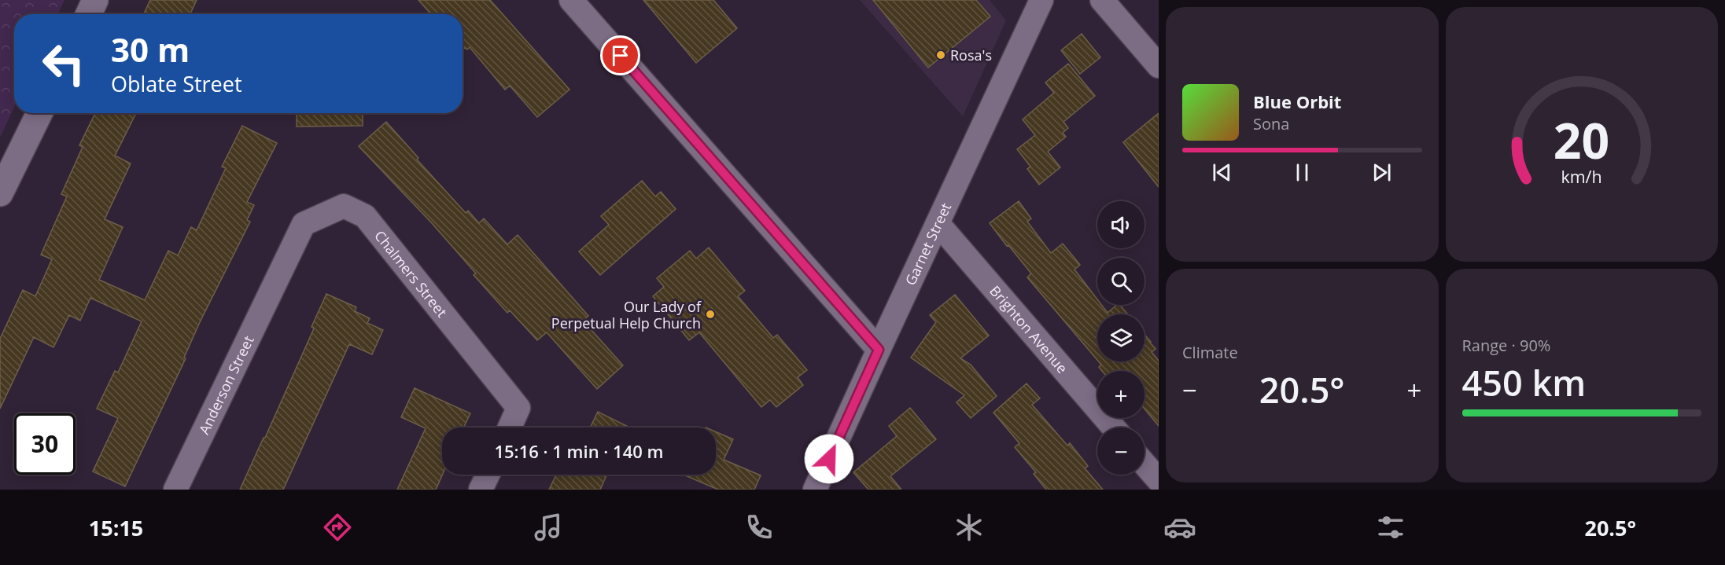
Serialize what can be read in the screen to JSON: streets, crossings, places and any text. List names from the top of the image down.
{
  "streets": {
    "street": [
      "Garnet Street",
      "Chalmers Street",
      "Brighton Avenue",
      "Anderson Street"
    ]
  },
  "crossings": [
    ["Garnet Street", "Brighton Avenue"],
    ["Chalmers Street", "Anderson Street"]
  ],
  "places": ["Rosa's", "Our Lady of Perpetual Help Church"],
  "page": {
    "turn": ["30 m", "Oblate Street"],
    "song": ["Blue Orbit", "Sona"],
    "map_buttons": ["+", "−"],
    "tile": [
      "Climate",
      ["Range · 90%", "450 km"]
    ],
    "heat": ["−", "20.5°", "+"],
    "limit": "30",
    "trip": "15:16 · 1 min · 140 m",
    "tabs": ["15:15", "20.5°"],
    "gauge": ["20", "km/h"]
  }
}
